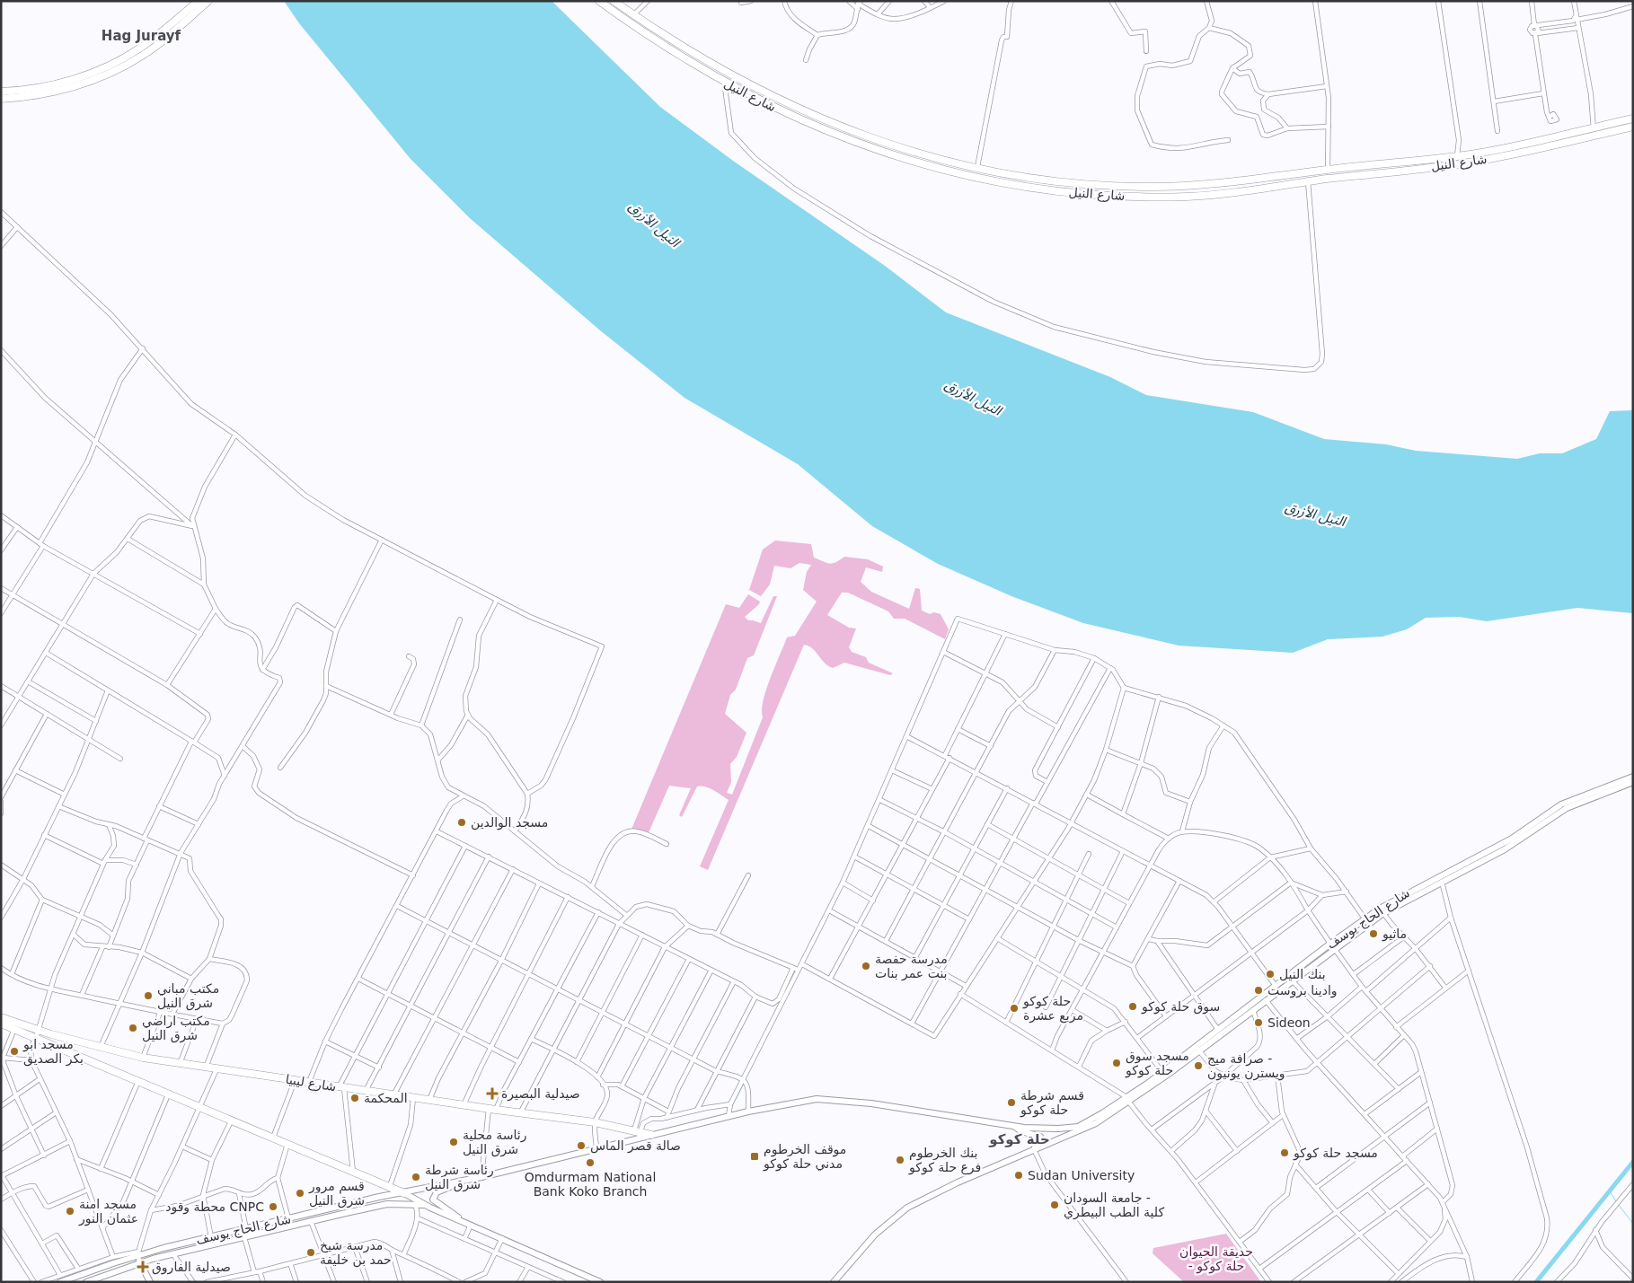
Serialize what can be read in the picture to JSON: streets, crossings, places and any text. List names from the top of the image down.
{
  "streets": {
    "main road": ["شارع النيل", "شارع الحاج يوسف", "شارع ليبيا"]
  },
  "districts": ["Hag Jurayf", "حلة كوكو"],
  "water": ["النيل الأزرق"],
  "parks": ["حديقة الحيوان - حلة كوكو"],
  "places": {
    "other": [
      "مسجد الوالدين",
      "ماثيو",
      "مدرسة حفصة بنت عمر بنات",
      "بنك النيل",
      "وادينا بروست",
      "مكتب مباني شرق النيل",
      "سوق حلة كوكو",
      "حلة كوكو مربع عشرة",
      "Sideon",
      "مكتب اراضي شرق النيل",
      "مسجد ابو بكر الصديق",
      "مسجد سوق حلة كوكو",
      "صرافة ميج - ويسترن يونيون",
      "المحكمة",
      "قسم شرطة حلة كوكو",
      "رئاسة محلية شرق النيل",
      "صالة قصر الماس",
      "مسجد حلة كوكو",
      "بنك الخرطوم فرع حلة كوكو",
      "Omdurmam National Bank Koko Branch",
      "Sudan University",
      "رئاسة شرطة شرق النيل",
      "قسم مرور شرق النيل",
      "جامعة السودان - كلية الطب البيطري",
      "محطة وقود CNPC",
      "مسجد امنة عثمان النور",
      "مدرسة شيخ حمد بن خليفة"
    ],
    "health": ["صيدلية البصيرة", "صيدلية الفاروق"],
    "transit": ["موقف الخرطوم مدني حلة كوكو"]
  }
}
